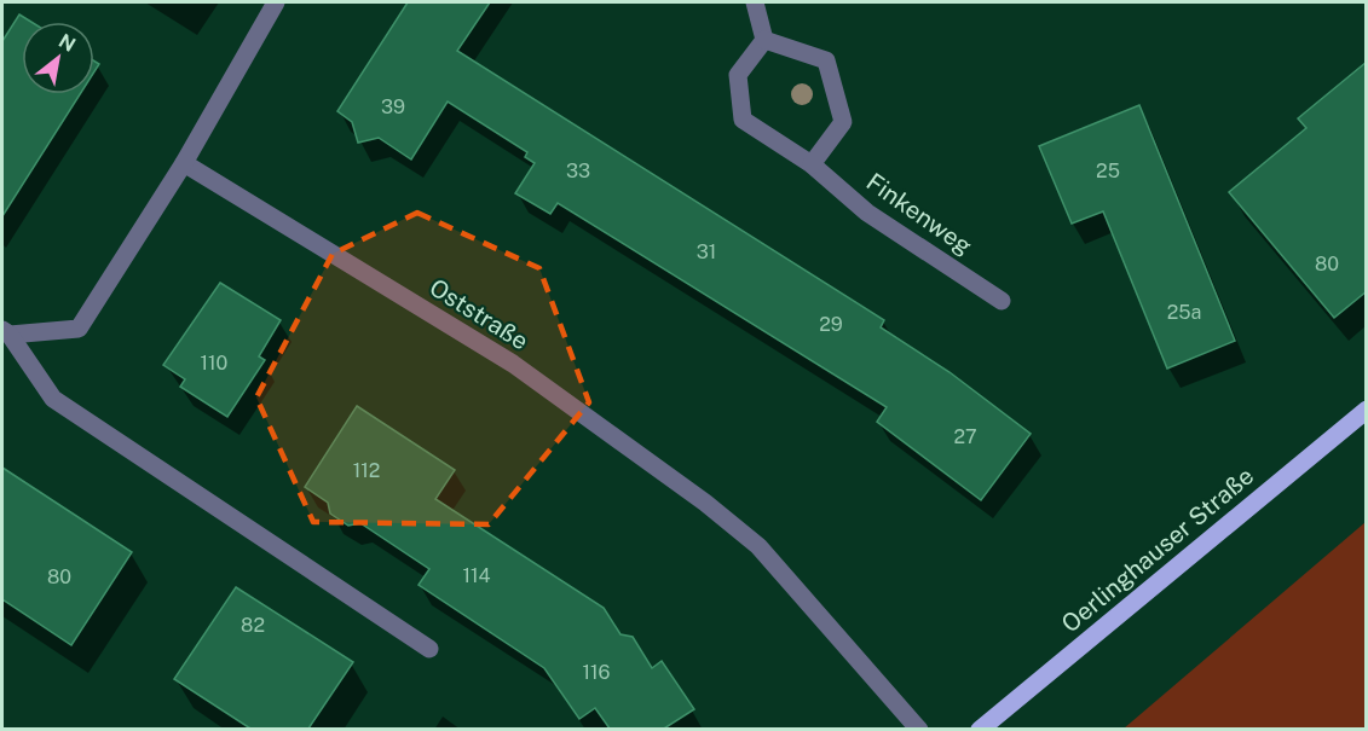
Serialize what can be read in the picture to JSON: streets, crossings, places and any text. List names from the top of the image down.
{
  "streets": {
    "main road": ["Oerlinghauser Straße"],
    "street": ["Finkenweg", "Oststraße"]
  },
  "house_numbers": [
    "39",
    "33",
    "25",
    "31",
    "80",
    "25a",
    "29",
    "110",
    "27",
    "112",
    "114",
    "80",
    "82",
    "116"
  ],
  "north": "top right"
}
